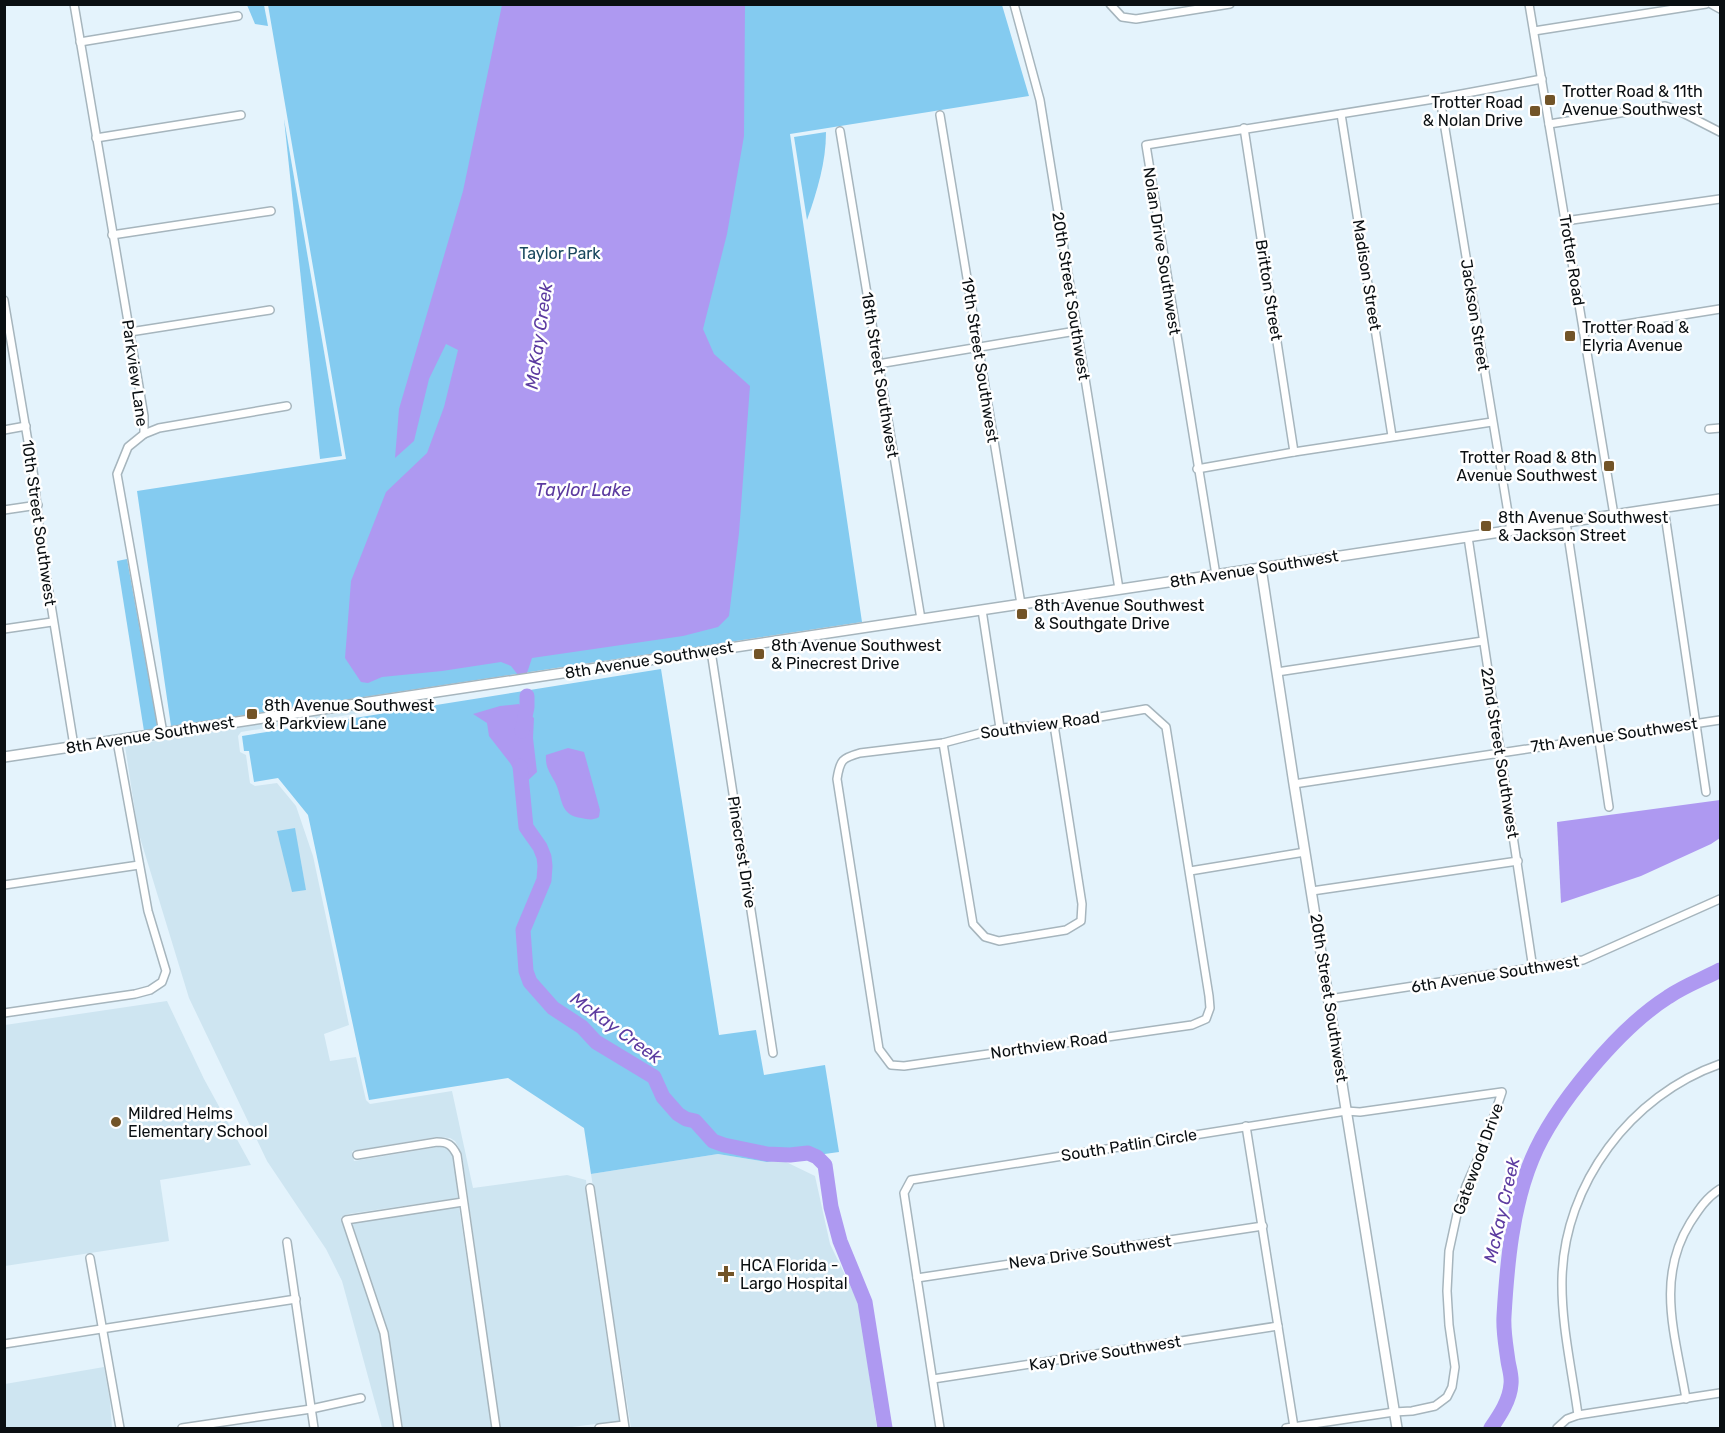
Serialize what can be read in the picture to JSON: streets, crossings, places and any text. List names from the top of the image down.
{
  "streets": {
    "street": [
      "Nolan Drive Southwest",
      "Trotter Road",
      "Madison Street",
      "Britton Street",
      "20th Street Southwest",
      "Jackson Street",
      "19th Street Southwest",
      "Parkview Lane",
      "18th Street Southwest",
      "10th Street Southwest",
      "8th Avenue Southwest",
      "Southview Road",
      "7th Avenue Southwest",
      "22nd Street Southwest",
      "Pinecrest Drive",
      "6th Avenue Southwest",
      "Northview Road",
      "South Patlin Circle",
      "Gatewood Drive",
      "Neva Drive Southwest",
      "Kay Drive Southwest"
    ]
  },
  "crossings": [
    ["Nolan Drive Southwest", "Trotter Road"],
    ["Nolan Drive Southwest", "Madison Street"],
    ["Nolan Drive Southwest", "Britton Street"],
    ["Nolan Drive Southwest", "Jackson Street"],
    ["Nolan Drive Southwest", "8th Avenue Southwest"],
    ["Trotter Road", "8th Avenue Southwest"],
    ["20th Street Southwest", "8th Avenue Southwest"],
    ["20th Street Southwest", "7th Avenue Southwest"],
    ["20th Street Southwest", "6th Avenue Southwest"],
    ["20th Street Southwest", "South Patlin Circle"],
    ["20th Street Southwest", "Gatewood Drive"],
    ["Jackson Street", "8th Avenue Southwest"],
    ["19th Street Southwest", "8th Avenue Southwest"],
    ["Parkview Lane", "8th Avenue Southwest"],
    ["18th Street Southwest", "8th Avenue Southwest"],
    ["10th Street Southwest", "8th Avenue Southwest"],
    ["8th Avenue Southwest", "22nd Street Southwest"],
    ["8th Avenue Southwest", "Pinecrest Drive"],
    ["Southview Road", "Northview Road"],
    ["7th Avenue Southwest", "22nd Street Southwest"],
    ["22nd Street Southwest", "6th Avenue Southwest"],
    ["South Patlin Circle", "Gatewood Drive"],
    ["South Patlin Circle", "Neva Drive Southwest"]
  ],
  "water": ["McKay Creek", "Taylor Lake"],
  "parks": ["Taylor Park"],
  "places": {
    "transit": [
      "Trotter Road & 11th Avenue Southwest",
      "Trotter Road & Nolan Drive",
      "Trotter Road & Elyria Avenue",
      "Trotter Road & 8th Avenue Southwest",
      "8th Avenue Southwest & Jackson Street",
      "8th Avenue Southwest & Southgate Drive",
      "8th Avenue Southwest & Pinecrest Drive",
      "8th Avenue Southwest & Parkview Lane"
    ],
    "other": ["Mildred Helms Elementary School"],
    "health": ["HCA Florida - Largo Hospital"]
  }
}
